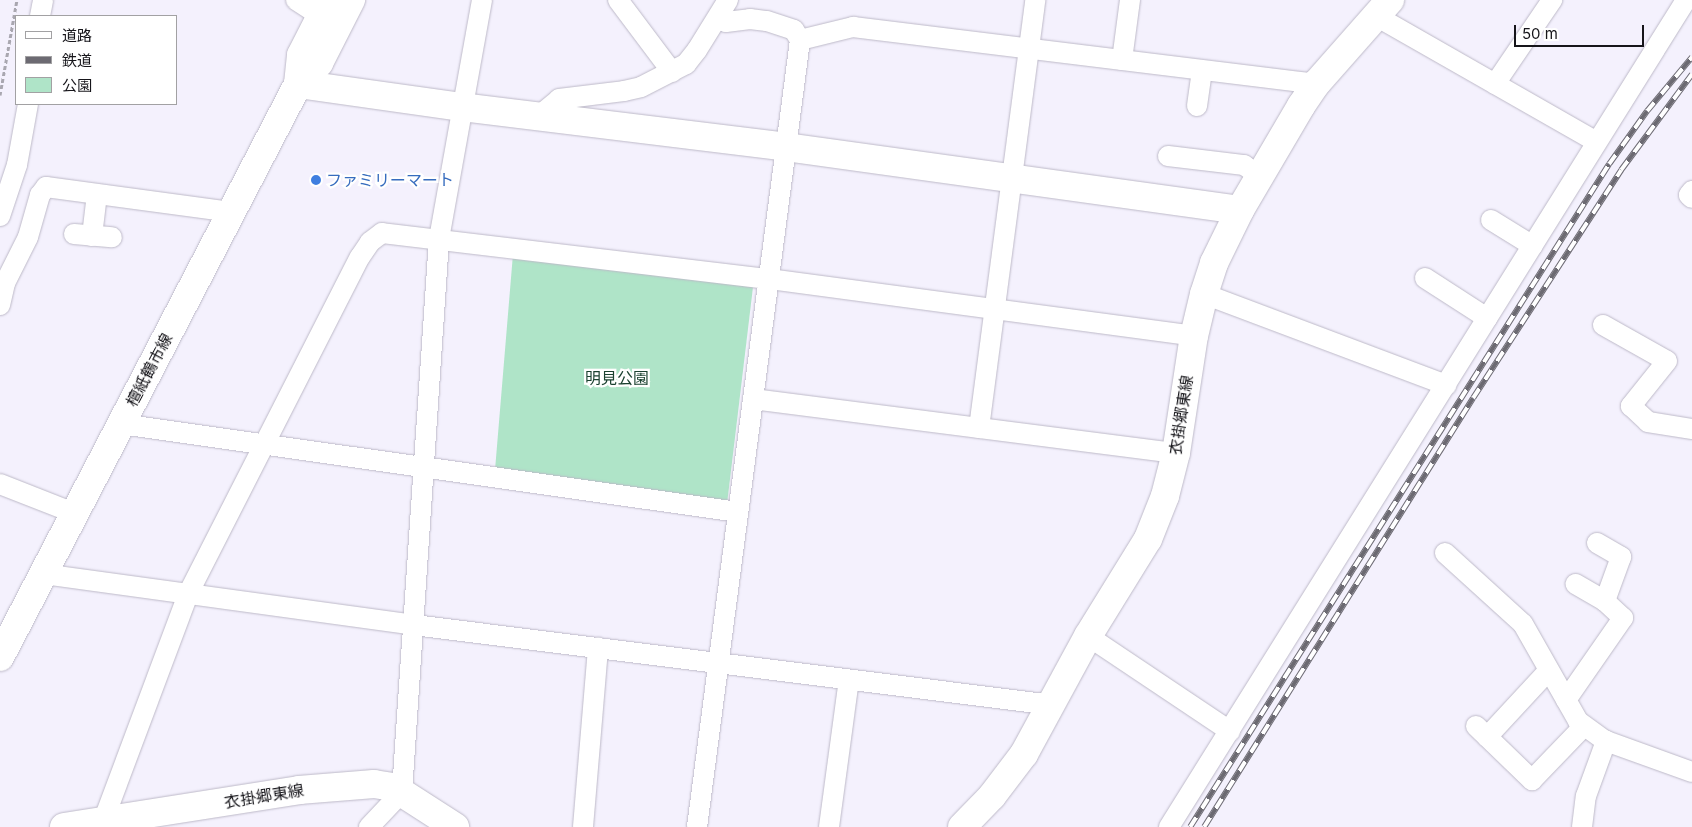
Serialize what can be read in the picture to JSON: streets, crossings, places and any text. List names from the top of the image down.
{
  "streets": {
    "main road": ["檀紙鶴市線", "衣掛郷東線"]
  },
  "parks": ["明見公園"],
  "places": ["ファミリーマート"],
  "legend": ["道路", "鉄道", "公園"],
  "scale_bar": "50 m"
}
